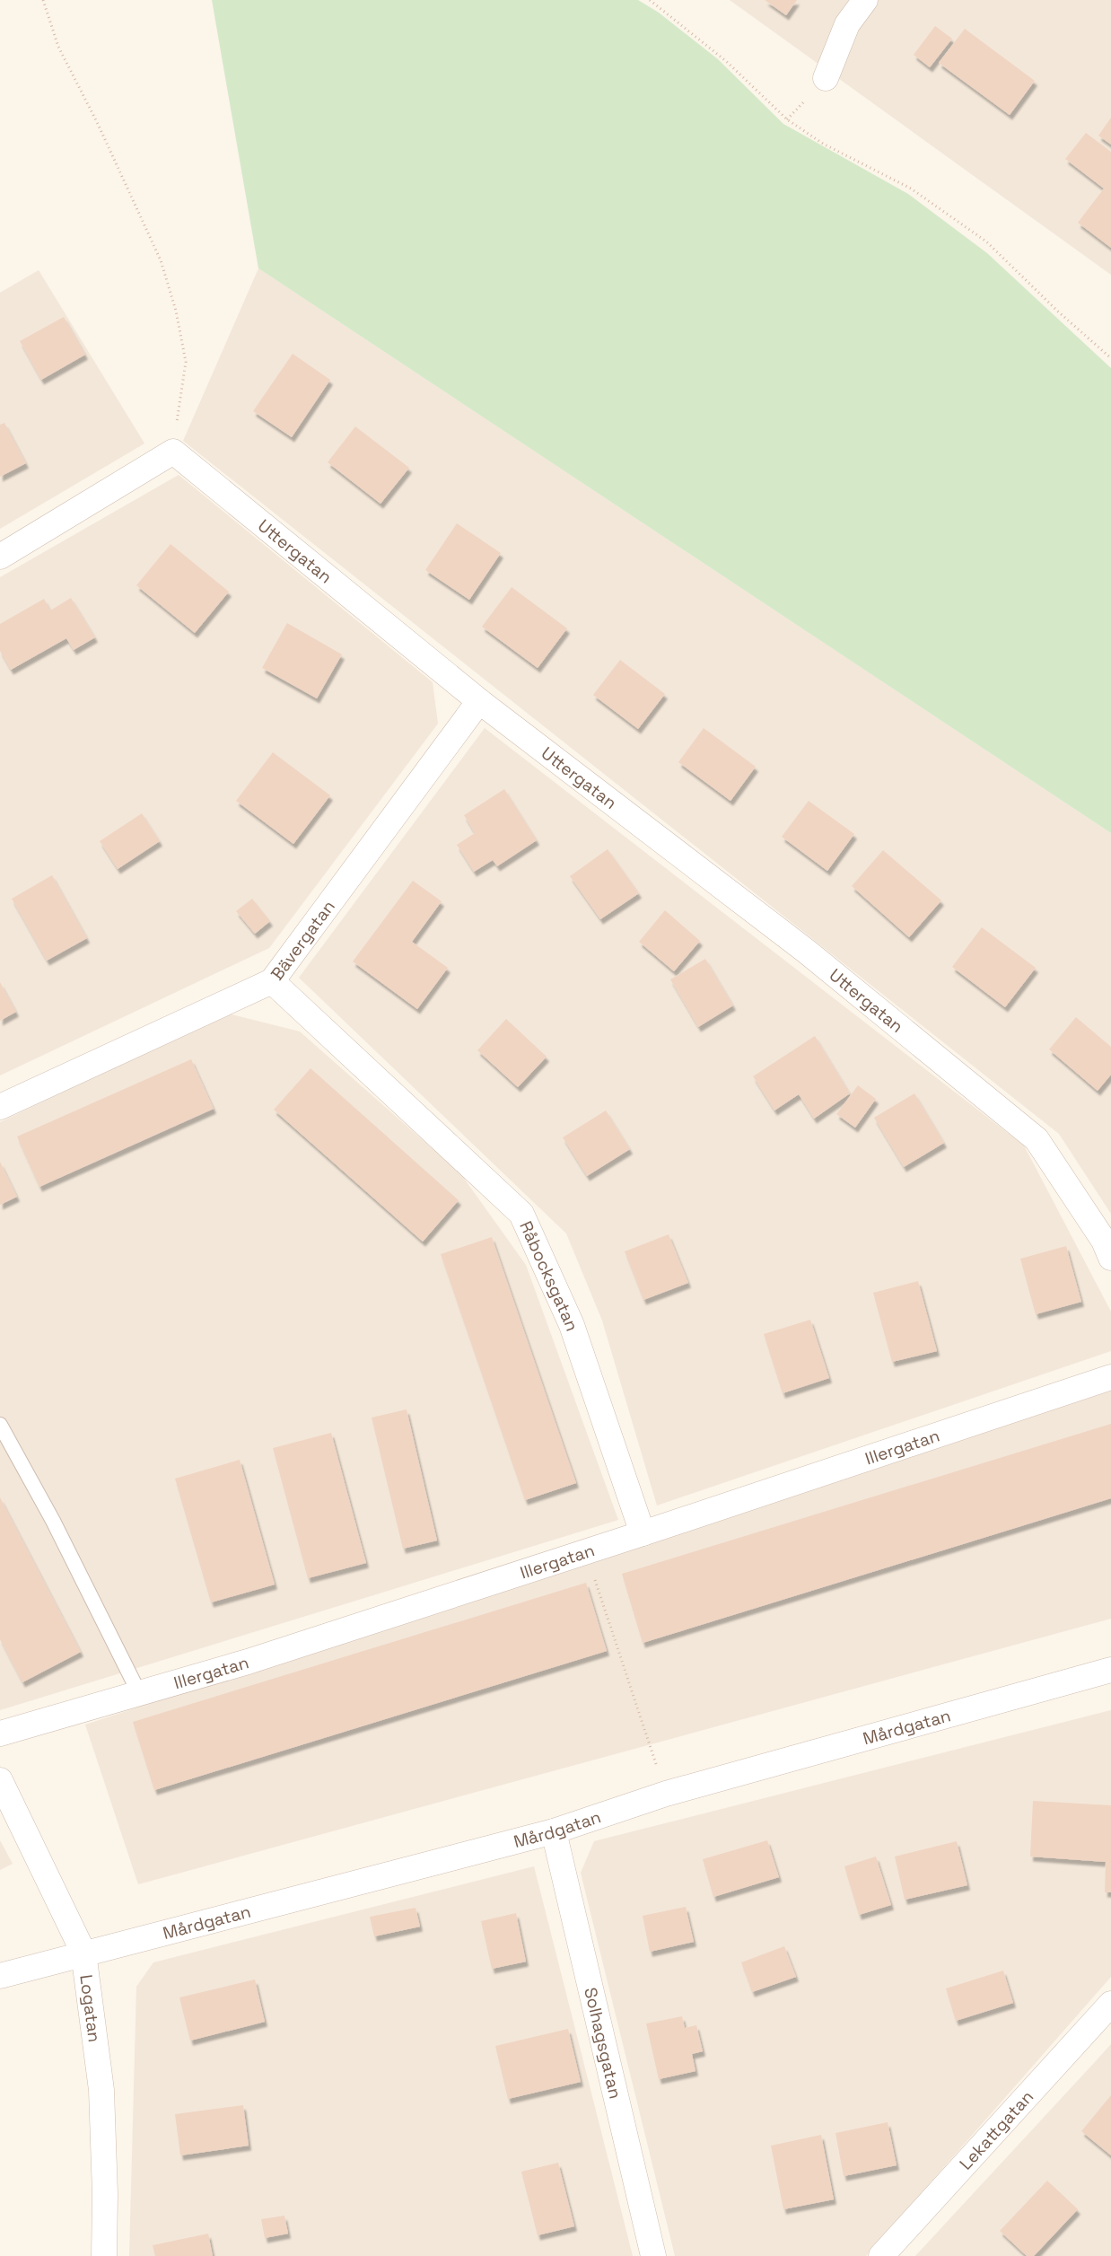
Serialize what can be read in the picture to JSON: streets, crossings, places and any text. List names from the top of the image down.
{
  "streets": {
    "street": [
      "Uttergatan",
      "Bävergatan",
      "Råbocksgatan",
      "Illergatan",
      "Mårdgatan",
      "Logatan",
      "Solhagsgatan",
      "Lekattgatan"
    ]
  },
  "crossings": [
    ["Uttergatan", "Bävergatan"],
    ["Bävergatan", "Råbocksgatan"],
    ["Råbocksgatan", "Illergatan"],
    ["Mårdgatan", "Logatan"],
    ["Mårdgatan", "Solhagsgatan"]
  ]
}
